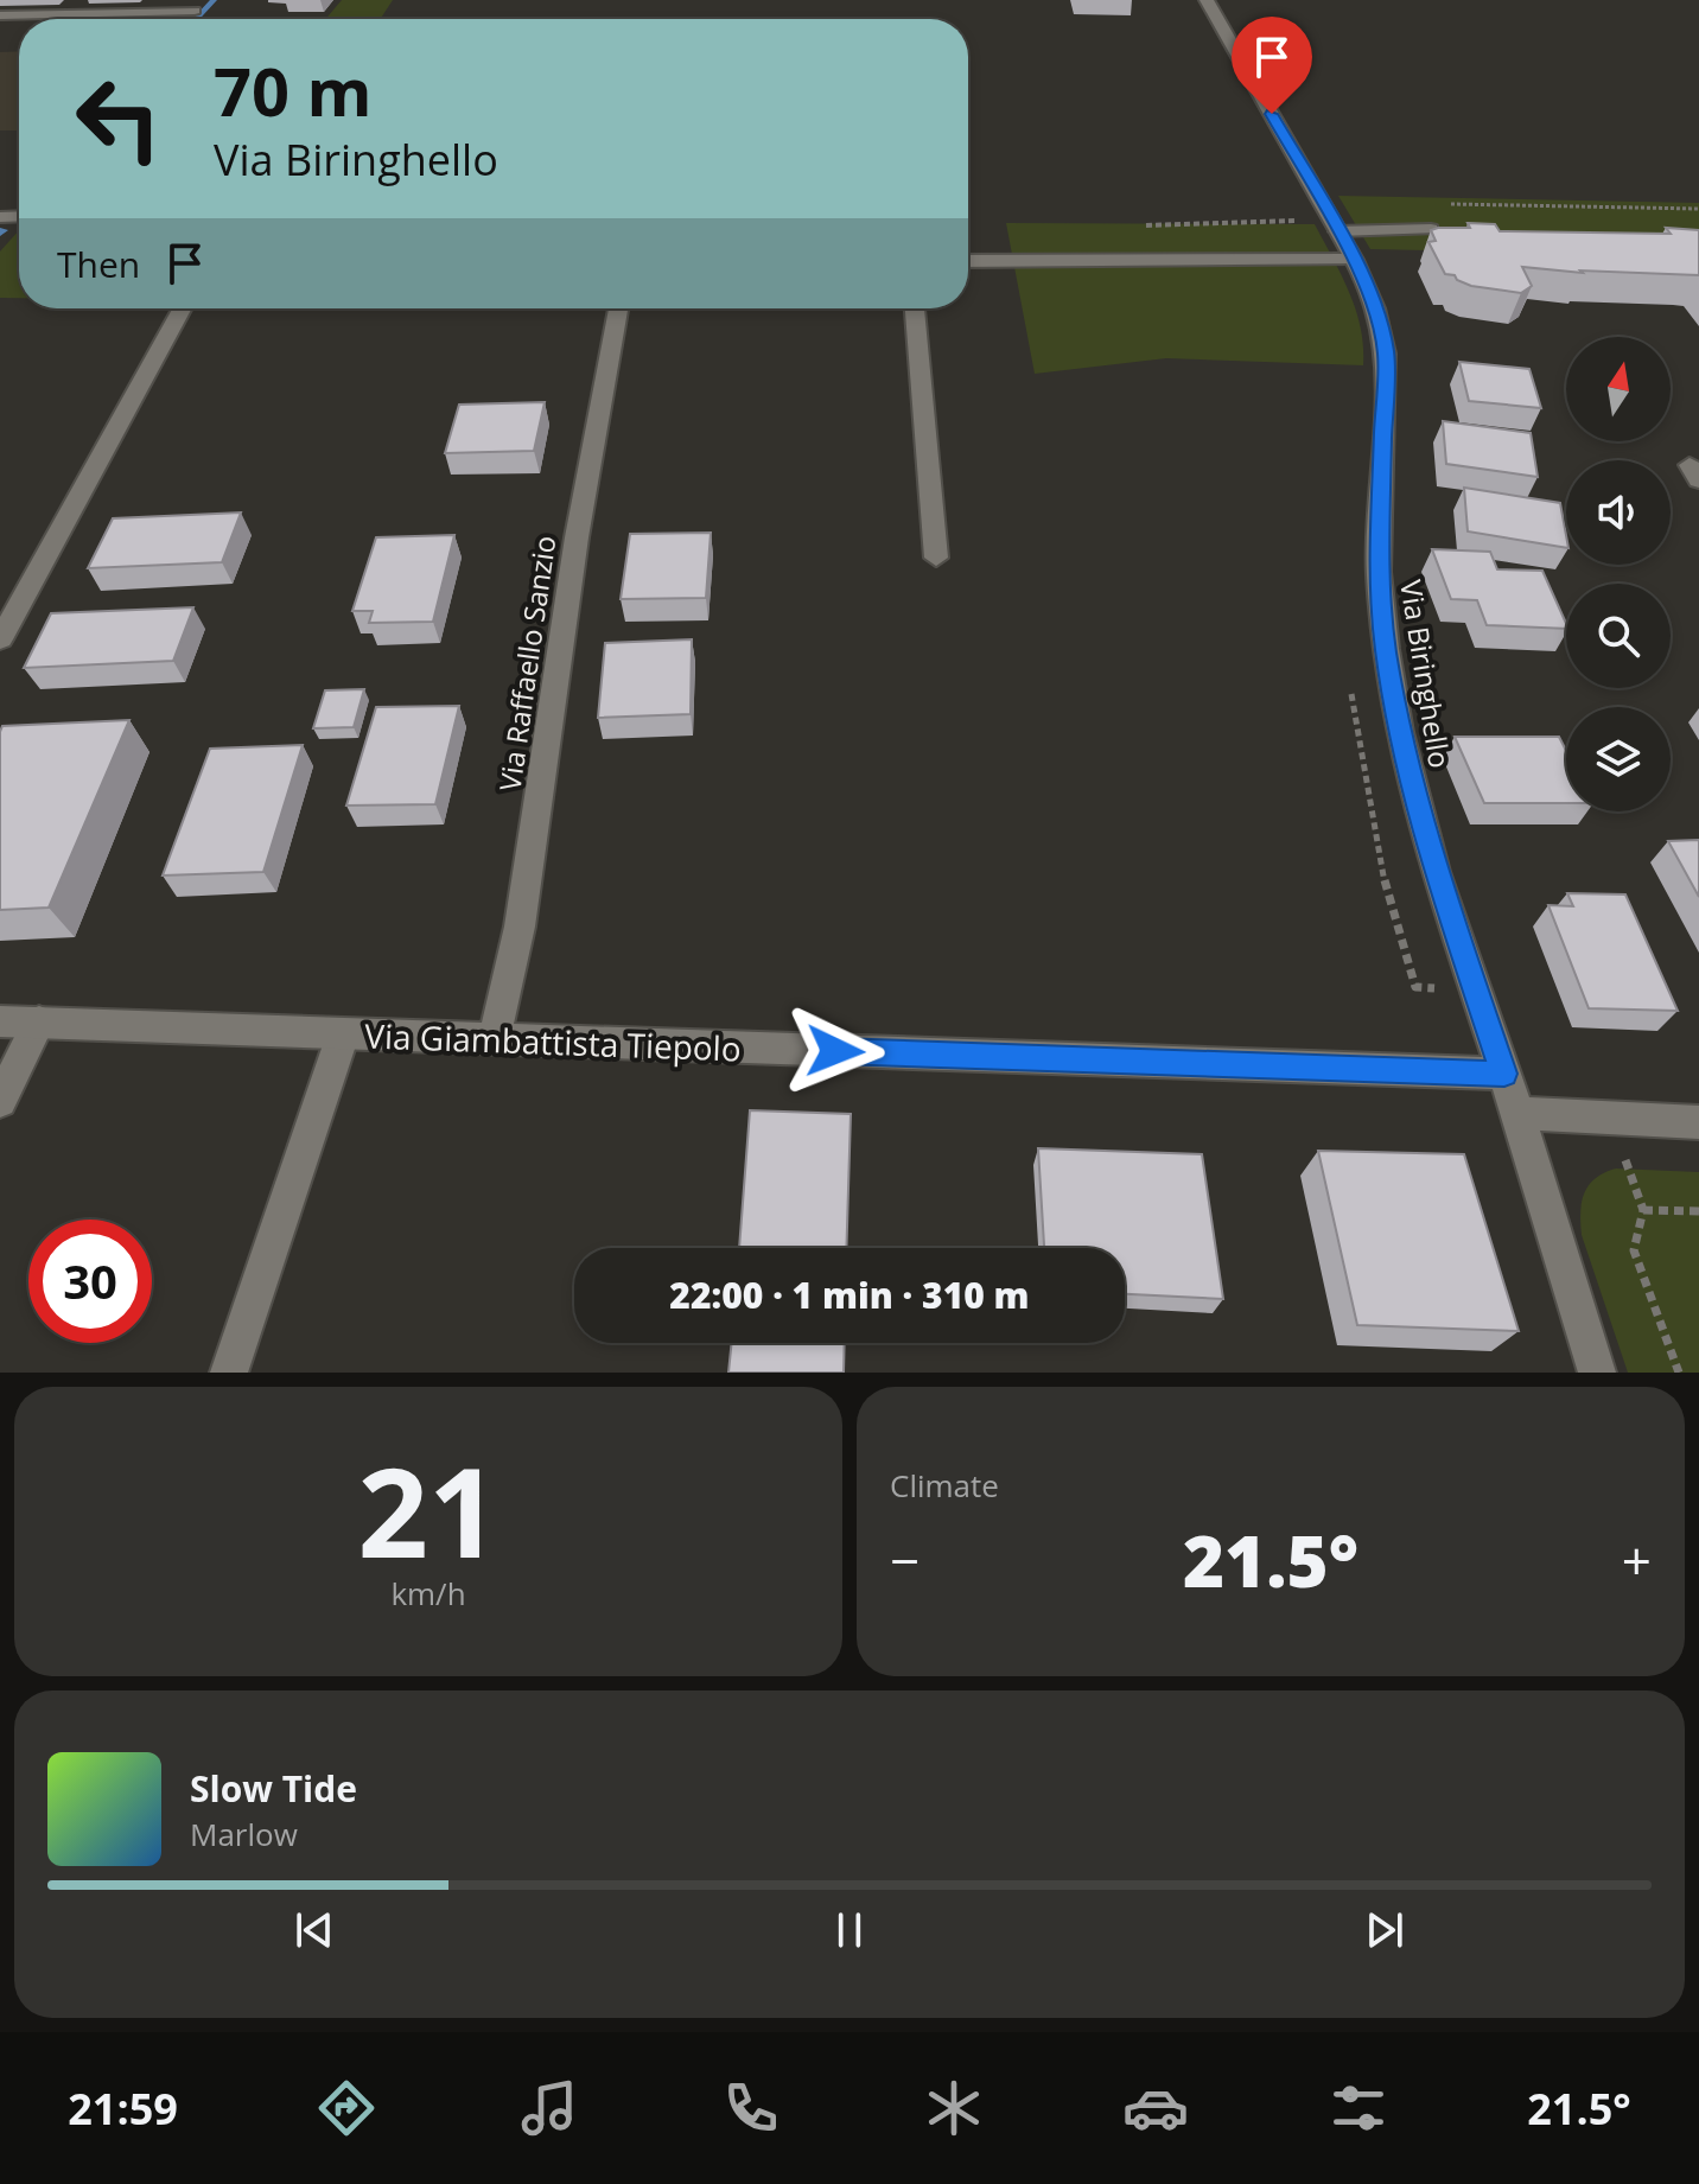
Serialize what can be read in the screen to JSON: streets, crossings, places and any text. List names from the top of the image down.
{
  "streets": {
    "street": ["Via Raffaello Sanzio", "Via Biringhello", "Via Giambattista Tiepolo"]
  },
  "crossings": [
    ["Via Raffaello Sanzio", "Via Giambattista Tiepolo"],
    ["Via Biringhello", "Via Giambattista Tiepolo"]
  ],
  "north": "top",
  "page": {
    "turn": ["70 m", "Via Biringhello"],
    "then": "Then",
    "limit": "30",
    "trip": "22:00 · 1 min · 310 m",
    "tile": [
      ["21", "km/h"],
      "Climate"
    ],
    "heat": ["−", "21.5°", "+"],
    "song": ["Slow Tide", "Marlow"],
    "tabs": ["21:59", "21.5°"]
  }
}
